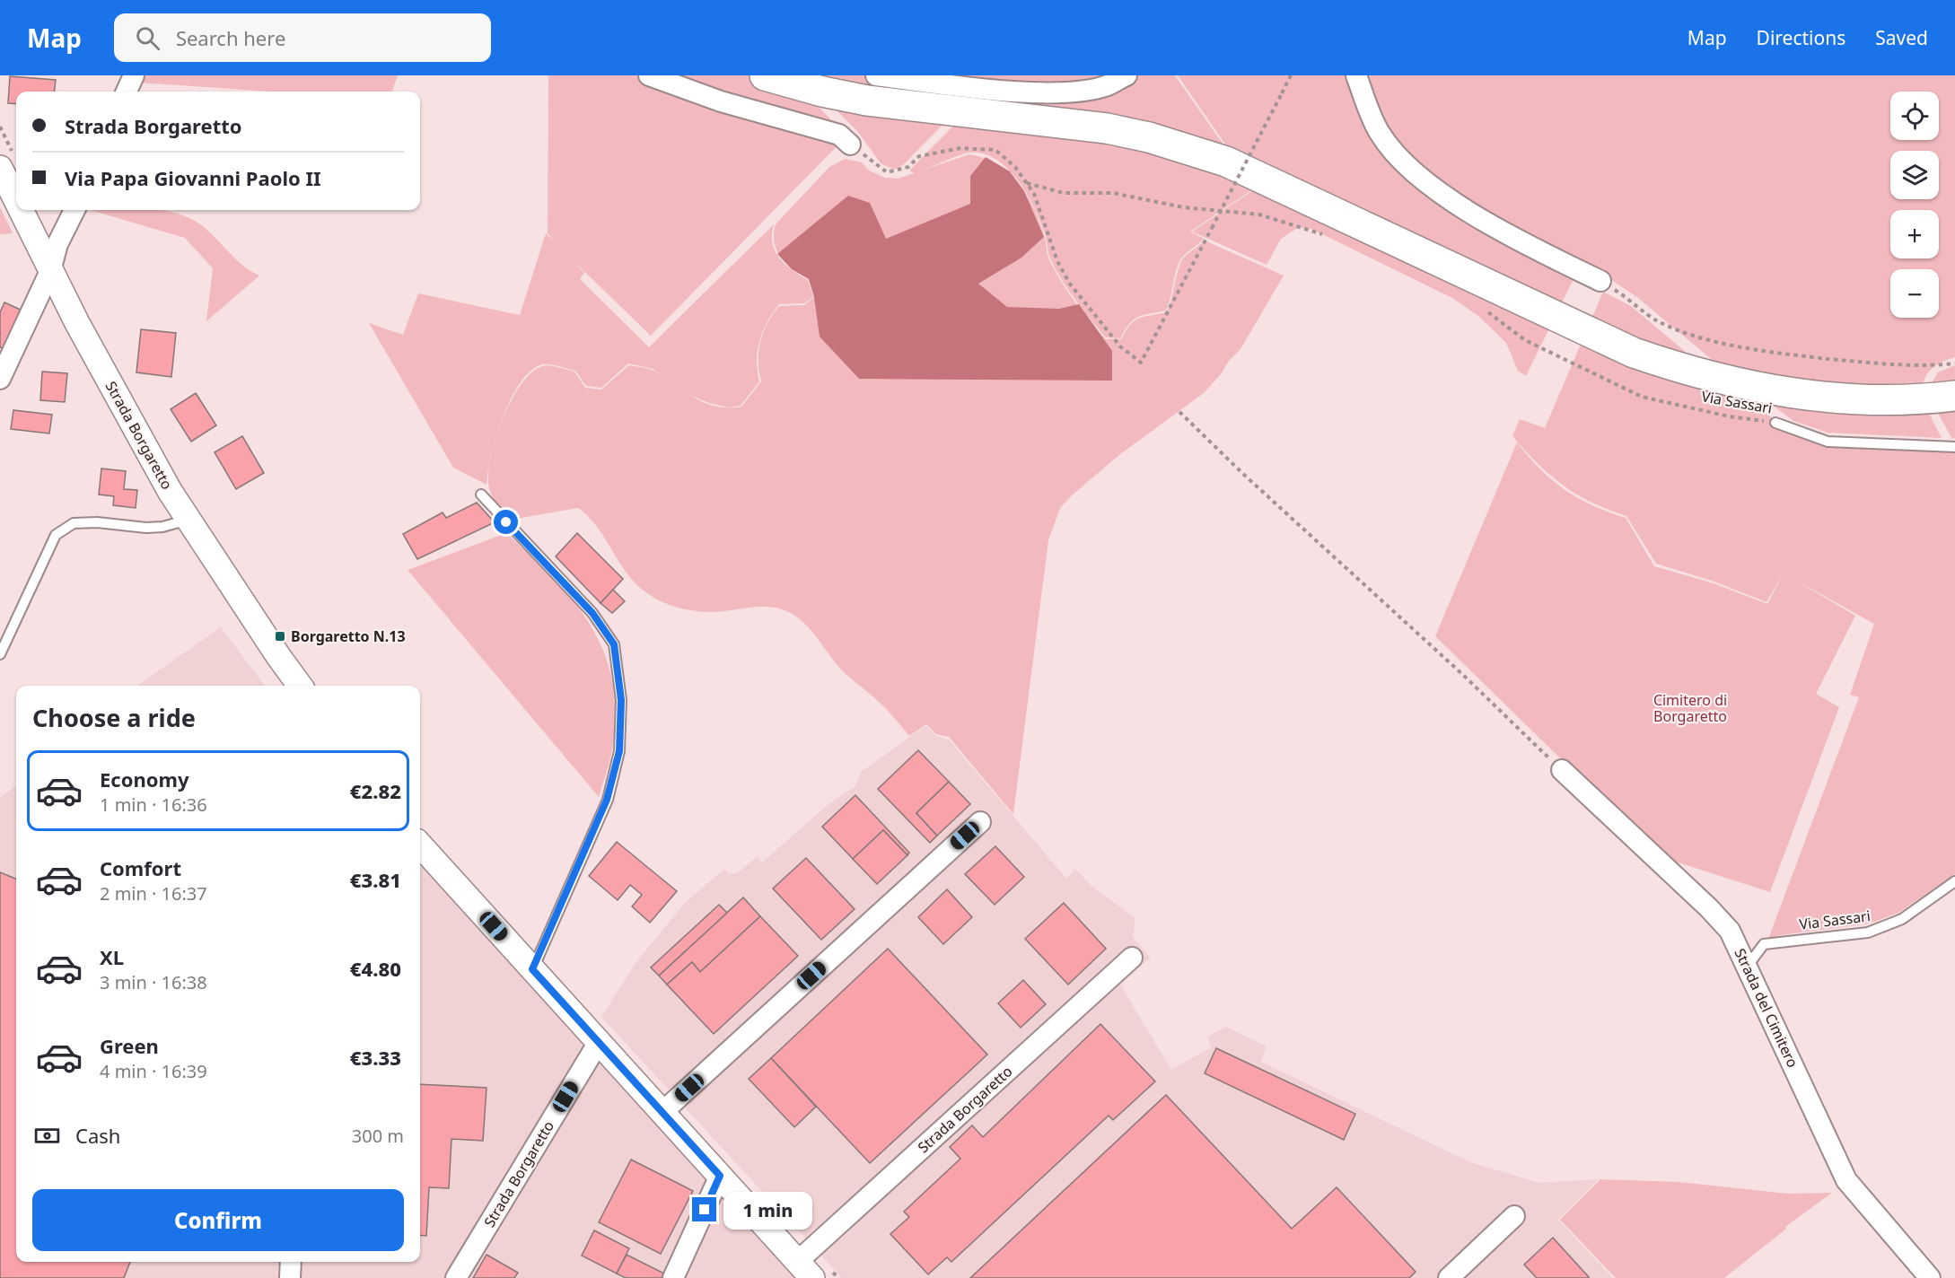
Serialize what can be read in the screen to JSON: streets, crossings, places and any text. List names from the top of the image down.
{
  "streets": {
    "street": ["Strada Borgaretto", "Strada del Cimitero"],
    "lane": ["Via Sassari"]
  },
  "crossings": [
    ["Via Sassari", "Strada del Cimitero"]
  ],
  "parks": ["Cimitero di Borgaretto"],
  "places": {
    "transit": ["Borgaretto N.13"]
  },
  "page": {
    "header": "Map",
    "search": "Search here",
    "nav": ["Map", "Directions", "Saved"],
    "map_buttons": ["+", "−"],
    "banner": ["Strada Borgaretto", "Via Papa Giovanni Paolo II"],
    "heading": "Choose a ride",
    "list": [
      {
        "name": "Economy",
        "note": "1 min · 16:36",
        "value": "€2.82"
      },
      {
        "name": "Comfort",
        "note": "2 min · 16:37",
        "value": "€3.81"
      },
      {
        "name": "XL",
        "note": "3 min · 16:38",
        "value": "€4.80"
      },
      {
        "name": "Green",
        "note": "4 min · 16:39",
        "value": "€3.33"
      }
    ],
    "pay": ["Cash", "300 m"],
    "buttons": "Confirm",
    "bubble": "1 min"
  }
}
